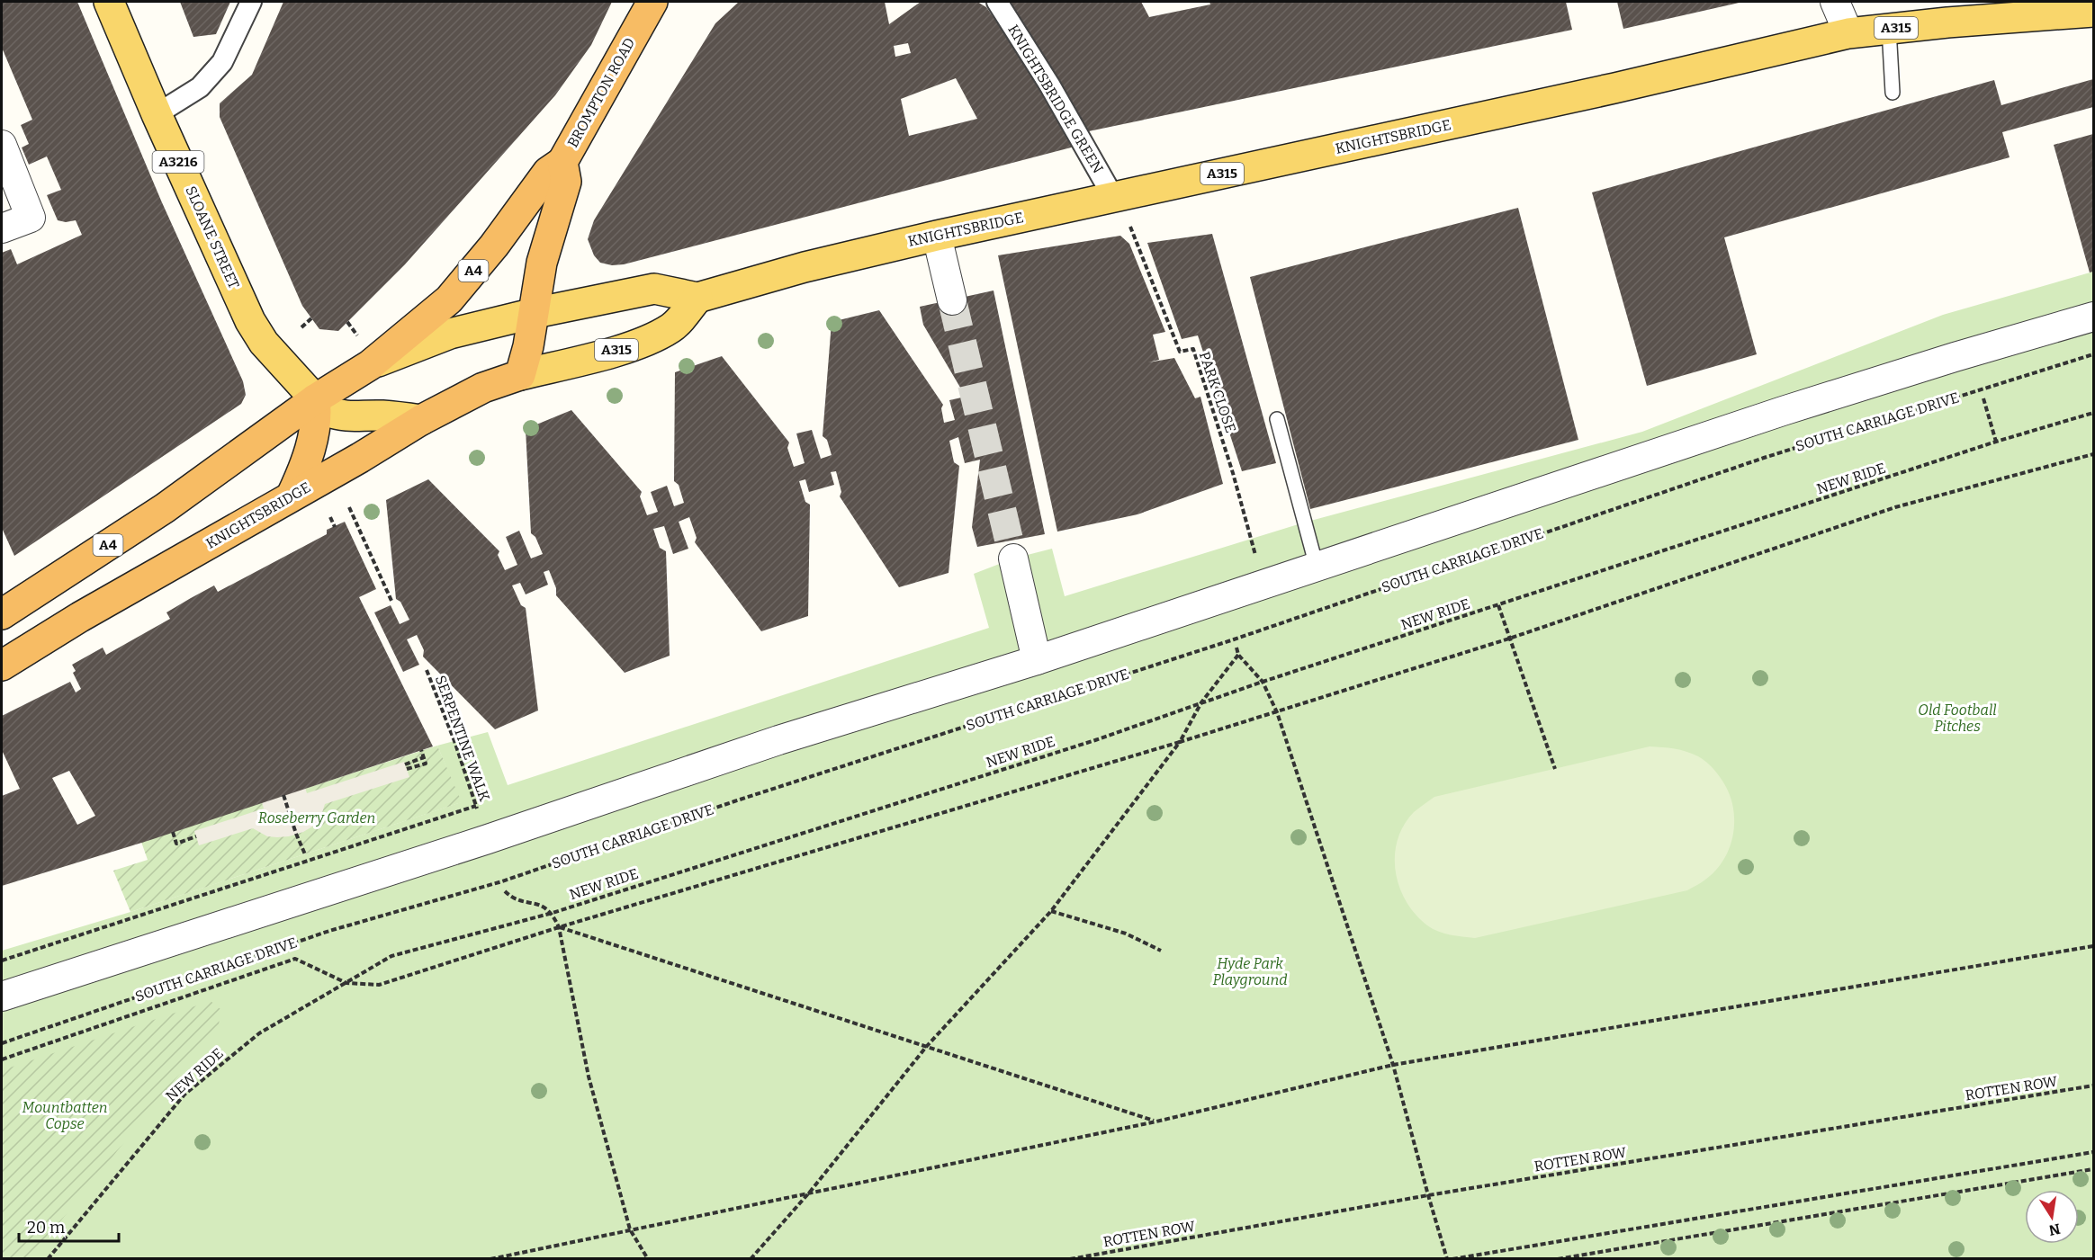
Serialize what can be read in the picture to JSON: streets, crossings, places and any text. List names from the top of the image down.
{
  "streets": {
    "highway": ["BROMPTON ROAD", "KNIGHTSBRIDGE", "A4"],
    "main road": ["A315", "A3216", "SLOANE STREET"],
    "street": ["KNIGHTSBRIDGE GREEN"],
    "path": [
      "PARK CLOSE",
      "SOUTH CARRIAGE DRIVE",
      "NEW RIDE",
      "SERPENTINE WALK",
      "ROTTEN ROW"
    ]
  },
  "crossings": [
    ["BROMPTON ROAD", "KNIGHTSBRIDGE"],
    ["KNIGHTSBRIDGE GREEN", "KNIGHTSBRIDGE"],
    ["KNIGHTSBRIDGE GREEN", "PARK CLOSE"],
    ["KNIGHTSBRIDGE", "A3216"],
    ["KNIGHTSBRIDGE", "SLOANE STREET"],
    ["KNIGHTSBRIDGE", "PARK CLOSE"],
    ["A3216", "SLOANE STREET"]
  ],
  "parks": [
    "Old Football Pitches",
    "Roseberry Garden",
    "Hyde Park Playground",
    "Mountbatten Copse"
  ],
  "scale_bar": "20 m",
  "north": "bottom"
}
